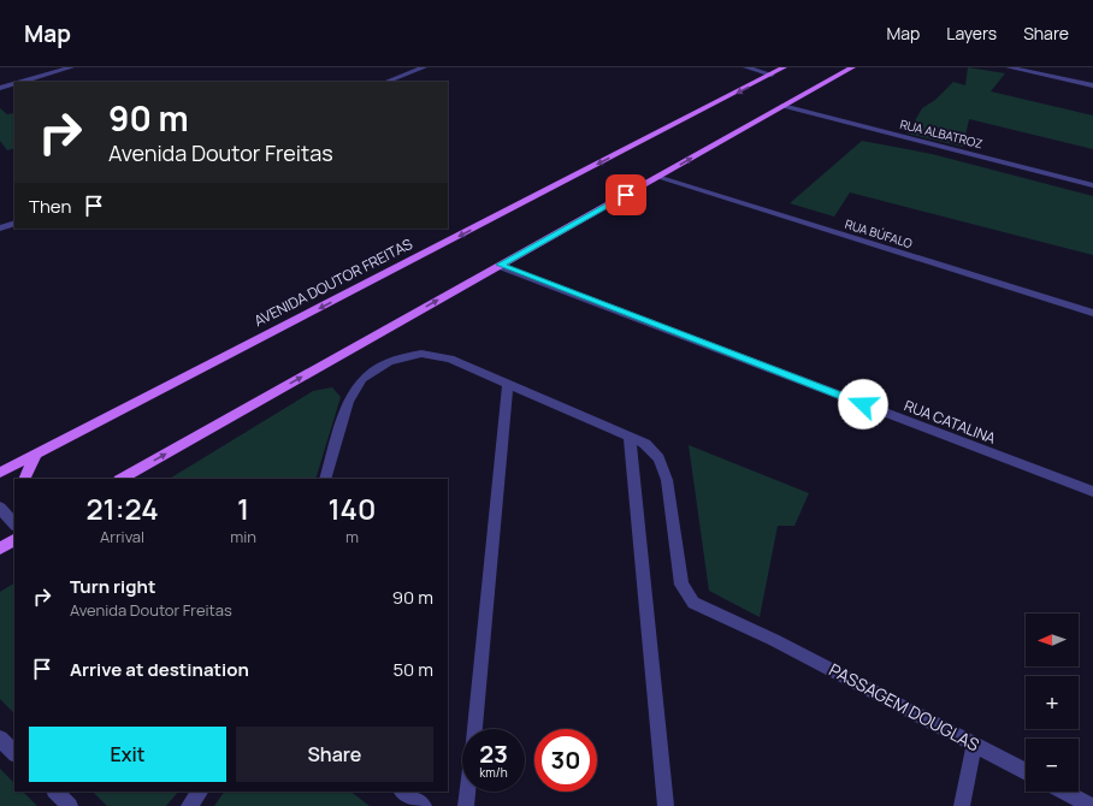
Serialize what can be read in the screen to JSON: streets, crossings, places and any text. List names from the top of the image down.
{
  "streets": {
    "main road": ["AVENIDA DOUTOR FREITAS"],
    "street": [
      "RUA ALBATROZ",
      "RUA BÚFALO",
      "RUA CATALINA",
      "PASSAGEM DOUGLAS"
    ]
  },
  "north": "left",
  "page": {
    "header": "Map",
    "nav": ["Map", "Layers", "Share"],
    "turn": ["90 m", "Avenida Doutor Freitas"],
    "then": "Then",
    "eta": [
      "21:24",
      "Arrival",
      "1",
      "min",
      "140",
      "m"
    ],
    "list": [
      {
        "name": "Turn right",
        "note": "Avenida Doutor Freitas",
        "value": "90 m"
      },
      {
        "name": "Arrive at destination",
        "value": "50 m"
      }
    ],
    "map_buttons": ["+", "−"],
    "buttons": ["Exit", "Share"],
    "speed": "23 km/h",
    "limit": "30"
  }
}
